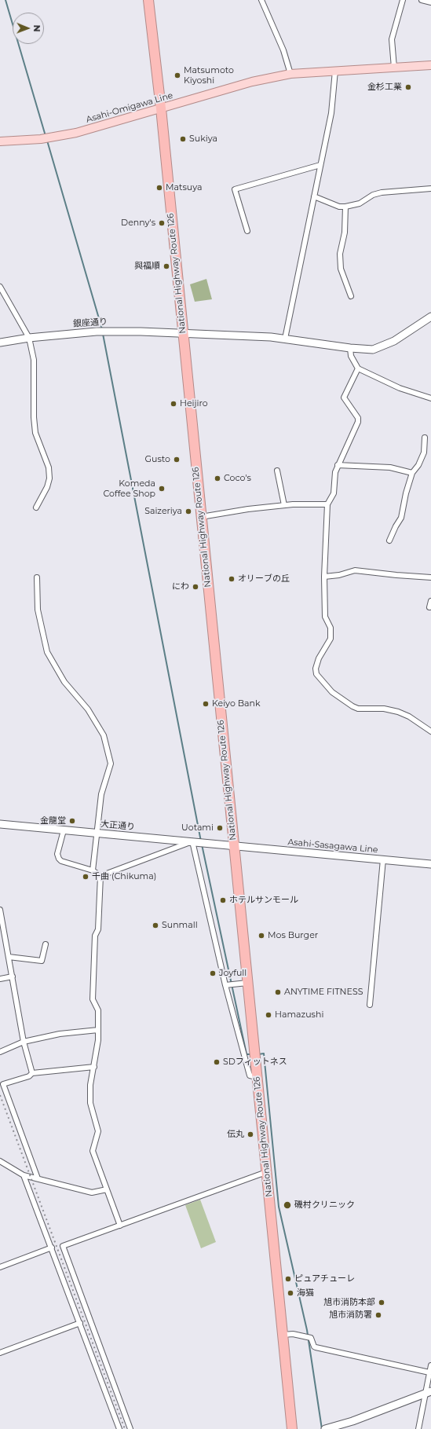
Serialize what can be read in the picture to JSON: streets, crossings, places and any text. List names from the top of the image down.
{
  "streets": {
    "highway": ["National Highway Route 126"],
    "main road": ["Asahi-Omigawa Line"],
    "street": ["銀座通り", "大正通り", "Asahi-Sasagawa Line"]
  },
  "crossings": [
    ["Asahi-Omigawa Line", "National Highway Route 126"],
    ["National Highway Route 126", "銀座通り"],
    ["National Highway Route 126", "大正通り"],
    ["National Highway Route 126", "Asahi-Sasagawa Line"],
    ["大正通り", "Asahi-Sasagawa Line"]
  ],
  "places": [
    "Matsumoto Kiyoshi",
    "金杉工業",
    "Sukiya",
    "Matsuya",
    "Denny's",
    "與福順",
    "Heijiro",
    "Gusto",
    "Coco's",
    "Komeda Coffee Shop",
    "Saizeriya",
    "オリーブの丘",
    "にわ",
    "Keiyo Bank",
    "金龍堂",
    "Uotami",
    "千曲 (Chikuma)",
    "ホテルサンモール",
    "Sunmall",
    "Mos Burger",
    "Joyfull",
    "ANYTIME FITNESS",
    "Hamazushi",
    "SDフィットネス",
    "伝丸",
    "磯村クリニック",
    "ピュアチューレ",
    "海猫",
    "旭市消防本部",
    "旭市消防署"
  ],
  "north": "right"
}
